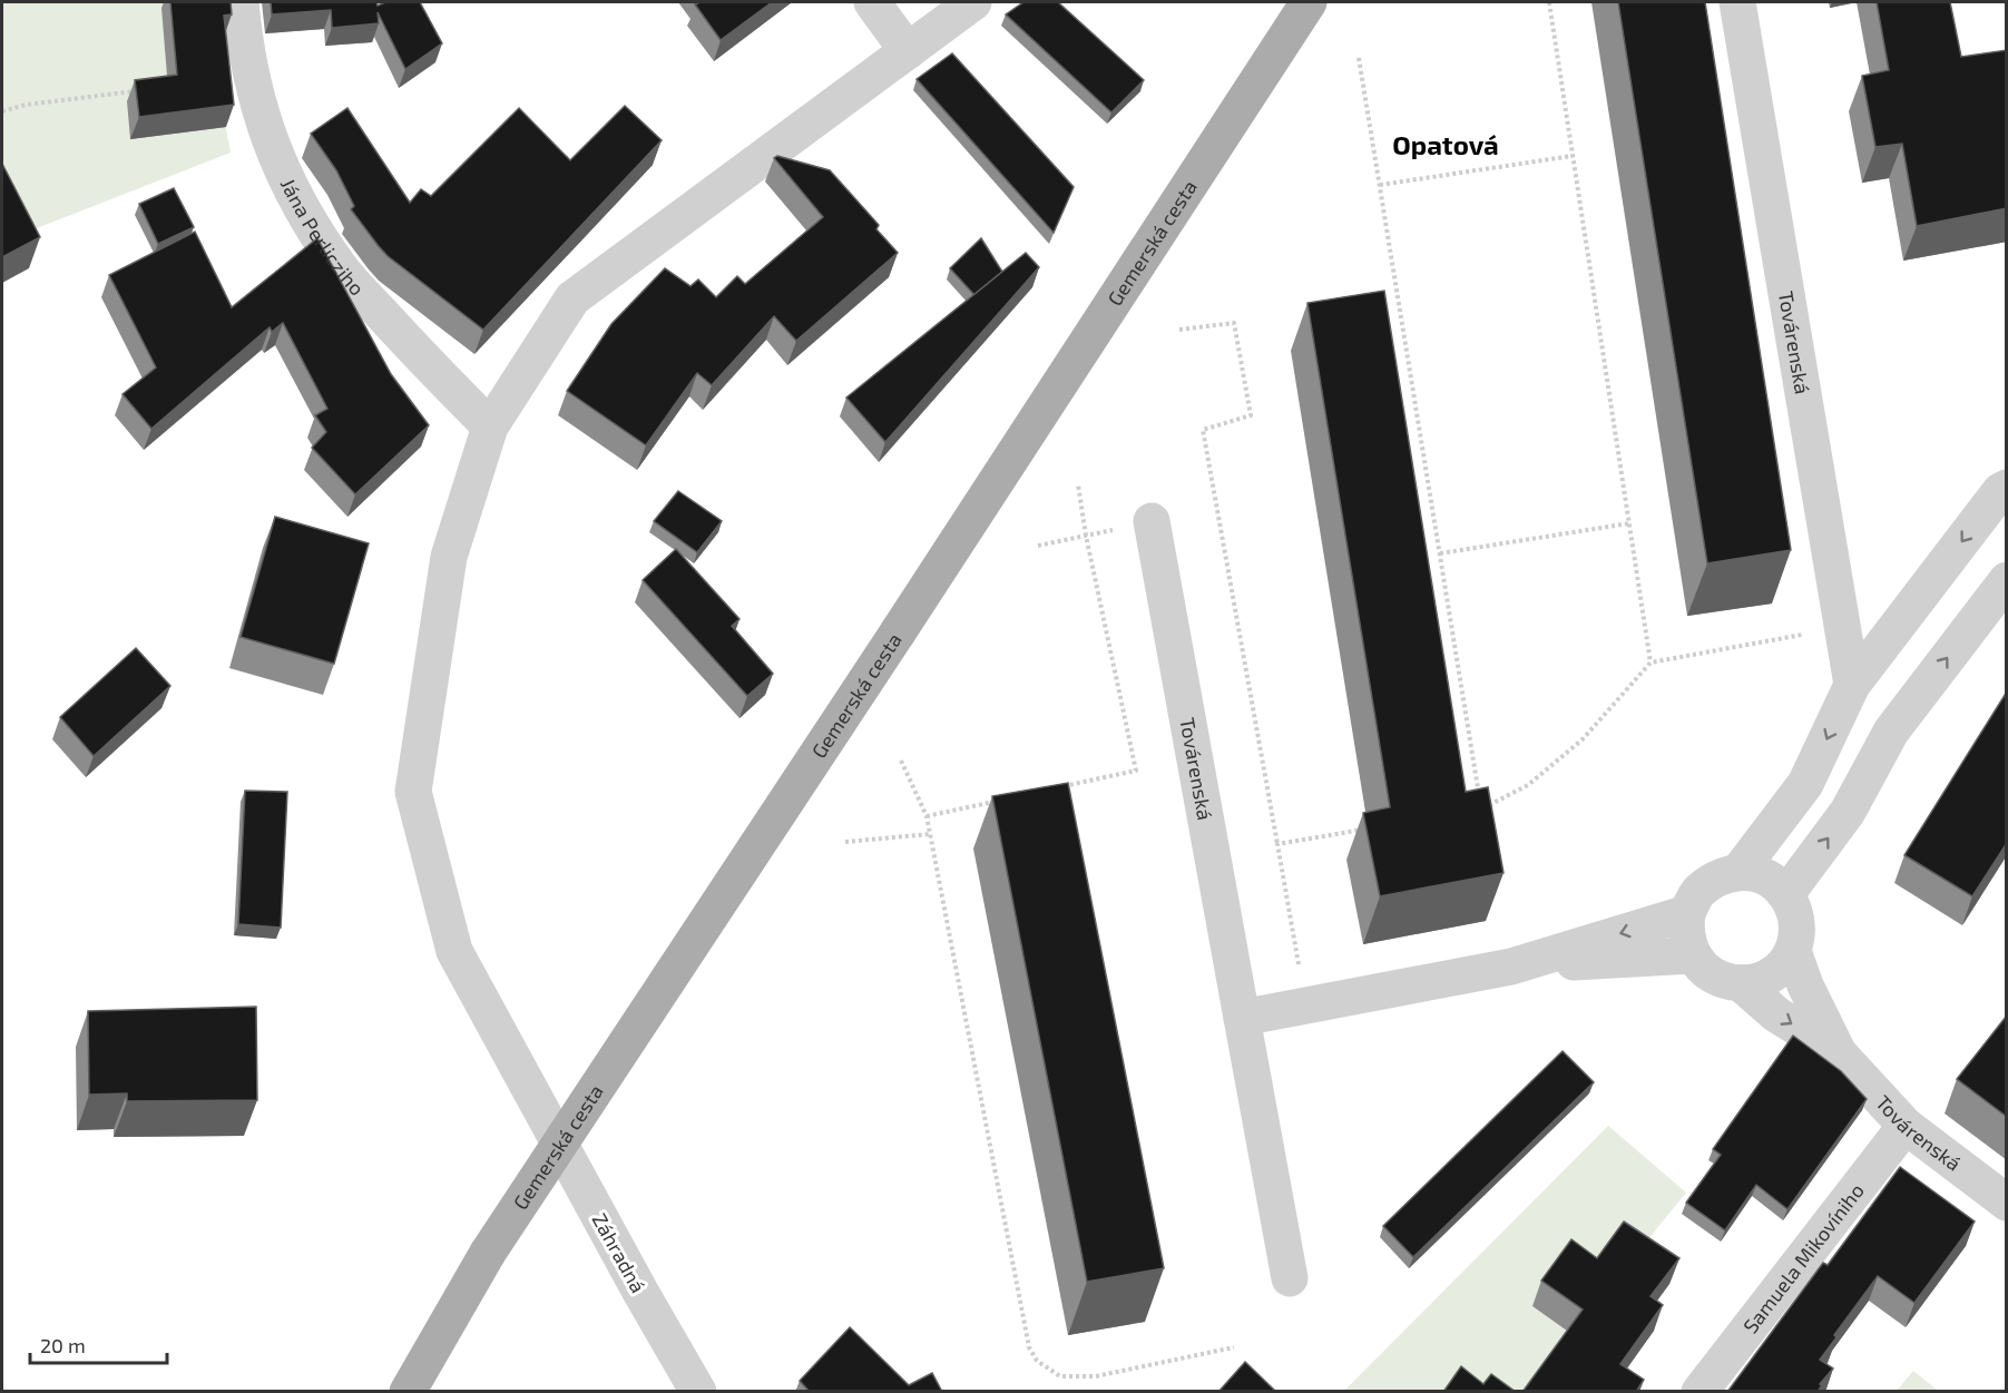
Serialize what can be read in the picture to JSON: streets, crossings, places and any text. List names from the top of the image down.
{
  "streets": {
    "main road": ["Gemerská cesta"],
    "street": [
      "Jána Perlicziho",
      "Továrenská",
      "Záhradná",
      "Samuela Mikovíniho"
    ]
  },
  "crossings": [
    ["Jána Perlicziho", "Gemerská cesta"],
    ["Gemerská cesta", "Záhradná"],
    ["Továrenská", "Samuela Mikovíniho"]
  ],
  "districts": ["Opatová"],
  "scale_bar": "20 m"
}
